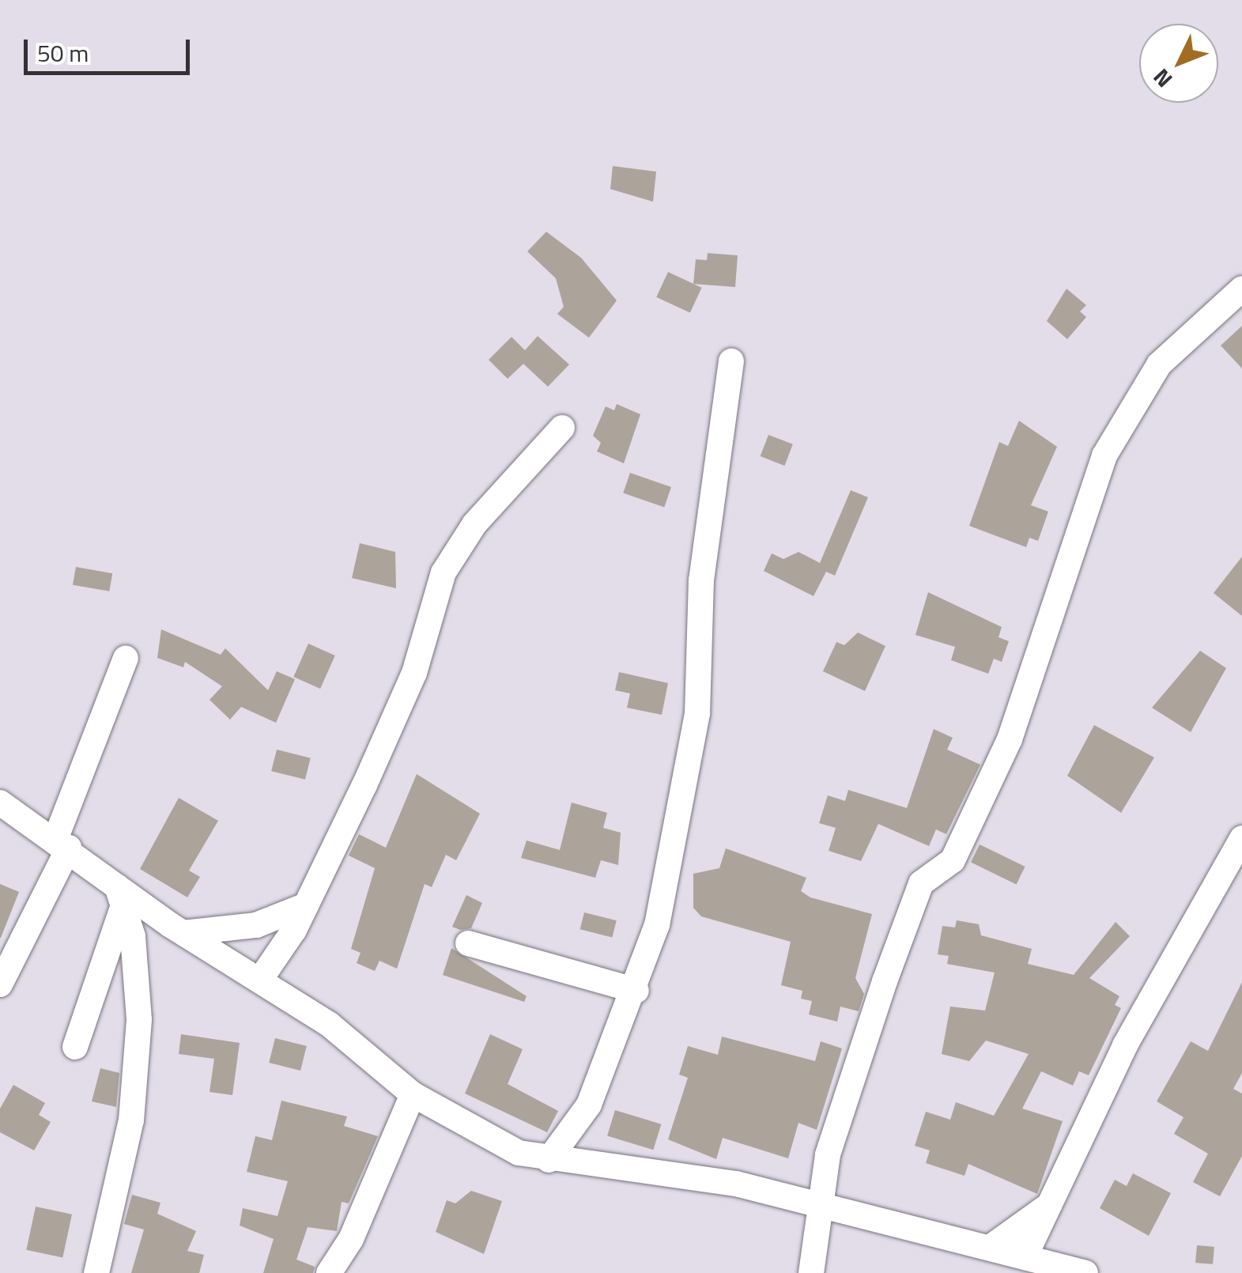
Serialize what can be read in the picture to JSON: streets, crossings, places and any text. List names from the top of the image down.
{
  "scale_bar": "50 m",
  "north": "bottom left"
}
